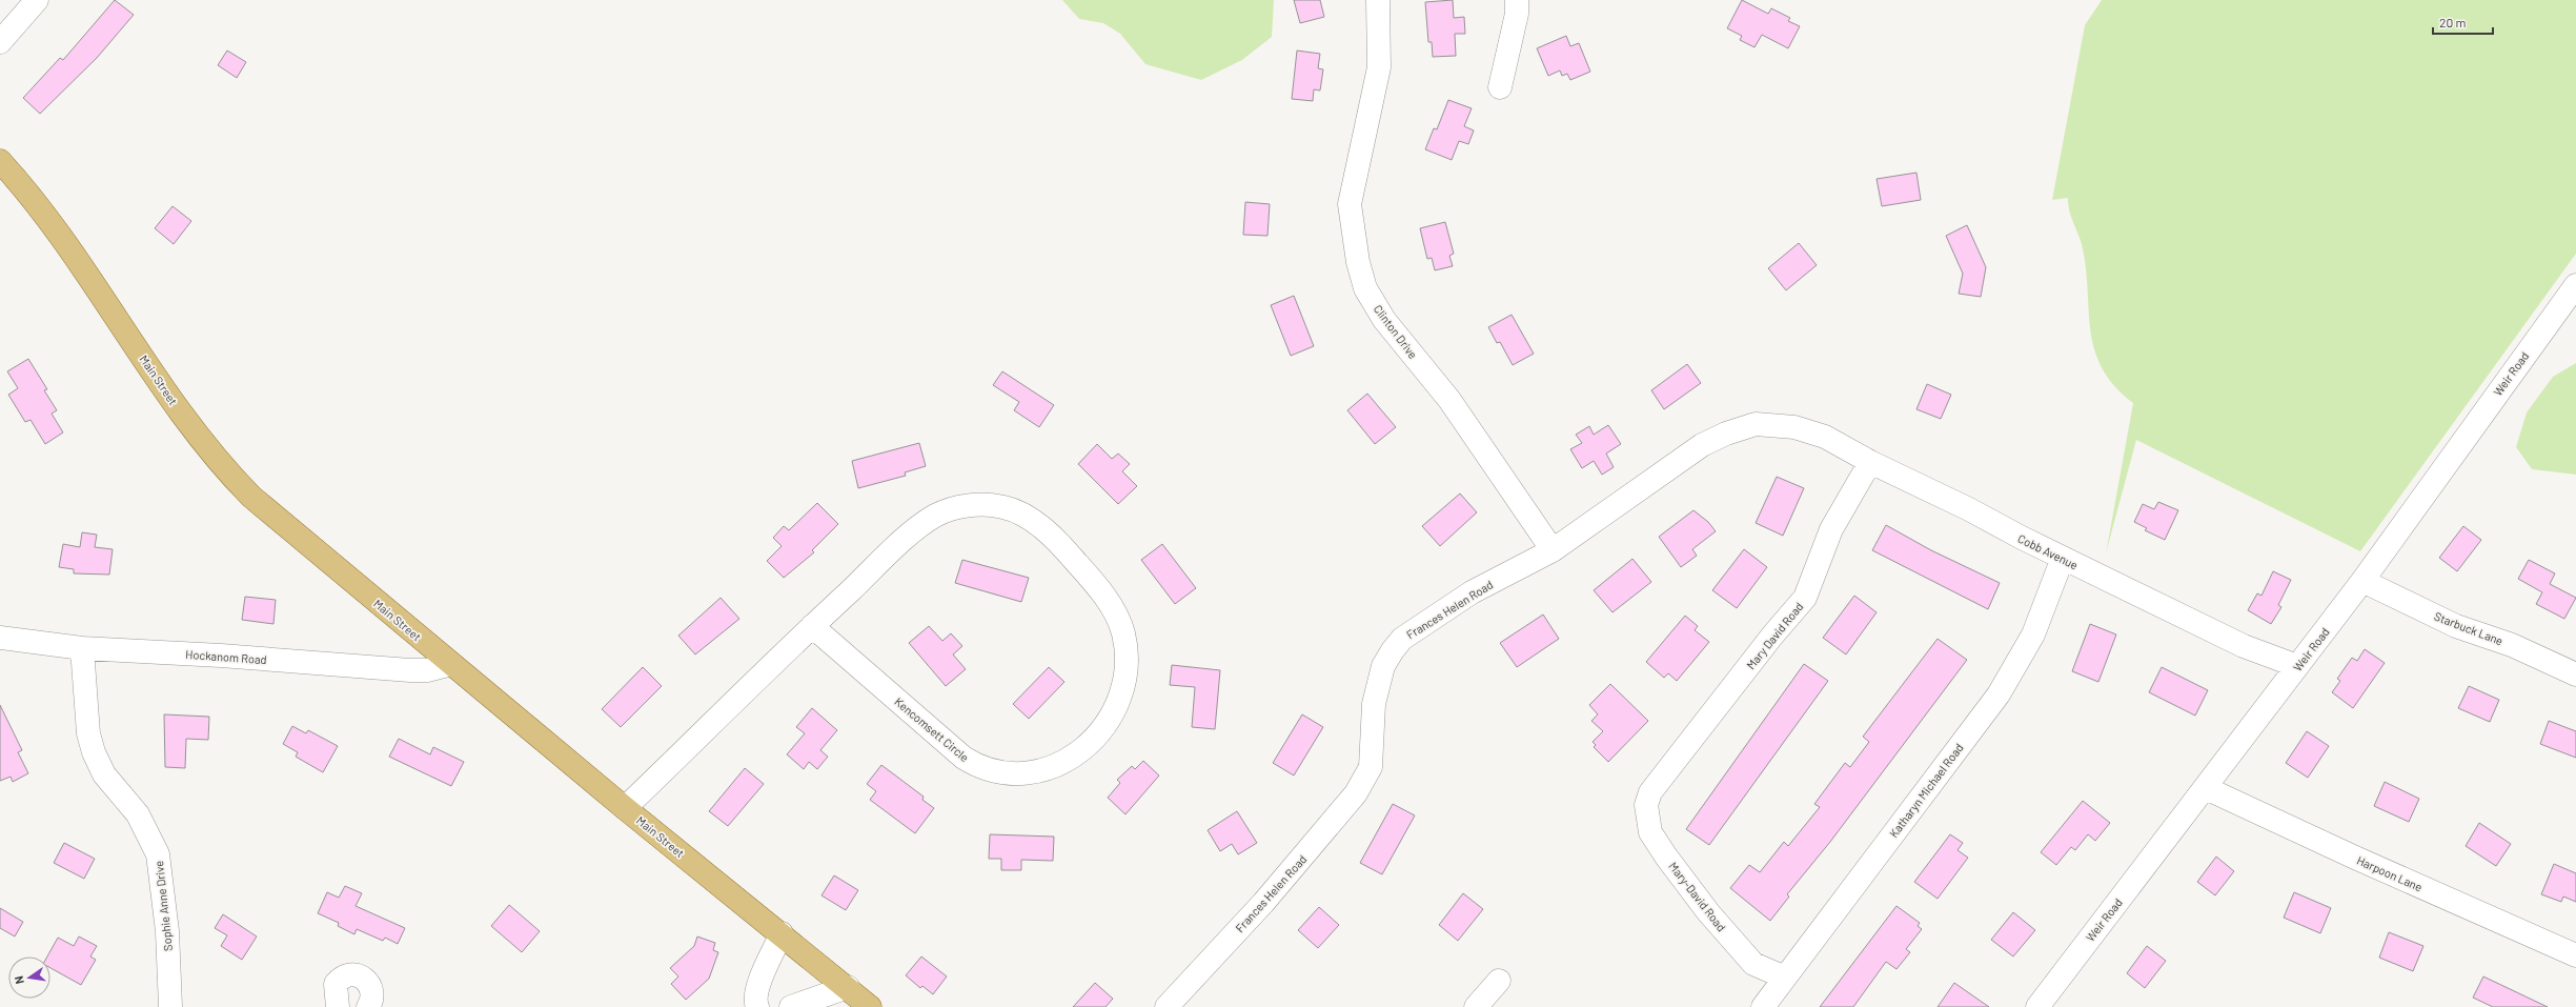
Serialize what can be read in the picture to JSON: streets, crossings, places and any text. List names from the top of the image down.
{
  "streets": {
    "main road": ["Main Street"],
    "street": [
      "Clinton Drive",
      "Weir Road",
      "Cobb Avenue",
      "Frances Helen Road",
      "Starbuck Lane",
      "Mary David Road",
      "Hockanom Road",
      "Kencomsett Circle",
      "Katharyn Michael Road",
      "Harpoon Lane",
      "Mary-David Road",
      "Sophie Anne Drive"
    ]
  },
  "crossings": [
    ["Clinton Drive", "Frances Helen Road"],
    ["Weir Road", "Cobb Avenue"],
    ["Weir Road", "Starbuck Lane"],
    ["Weir Road", "Harpoon Lane"],
    ["Main Street", "Hockanom Road"],
    ["Main Street", "Kencomsett Circle"],
    ["Cobb Avenue", "Frances Helen Road"],
    ["Cobb Avenue", "Mary David Road"],
    ["Cobb Avenue", "Katharyn Michael Road"],
    ["Mary David Road", "Mary-David Road"],
    ["Hockanom Road", "Sophie Anne Drive"],
    ["Katharyn Michael Road", "Mary-David Road"]
  ],
  "scale_bar": "20 m",
  "north": "left"
}
